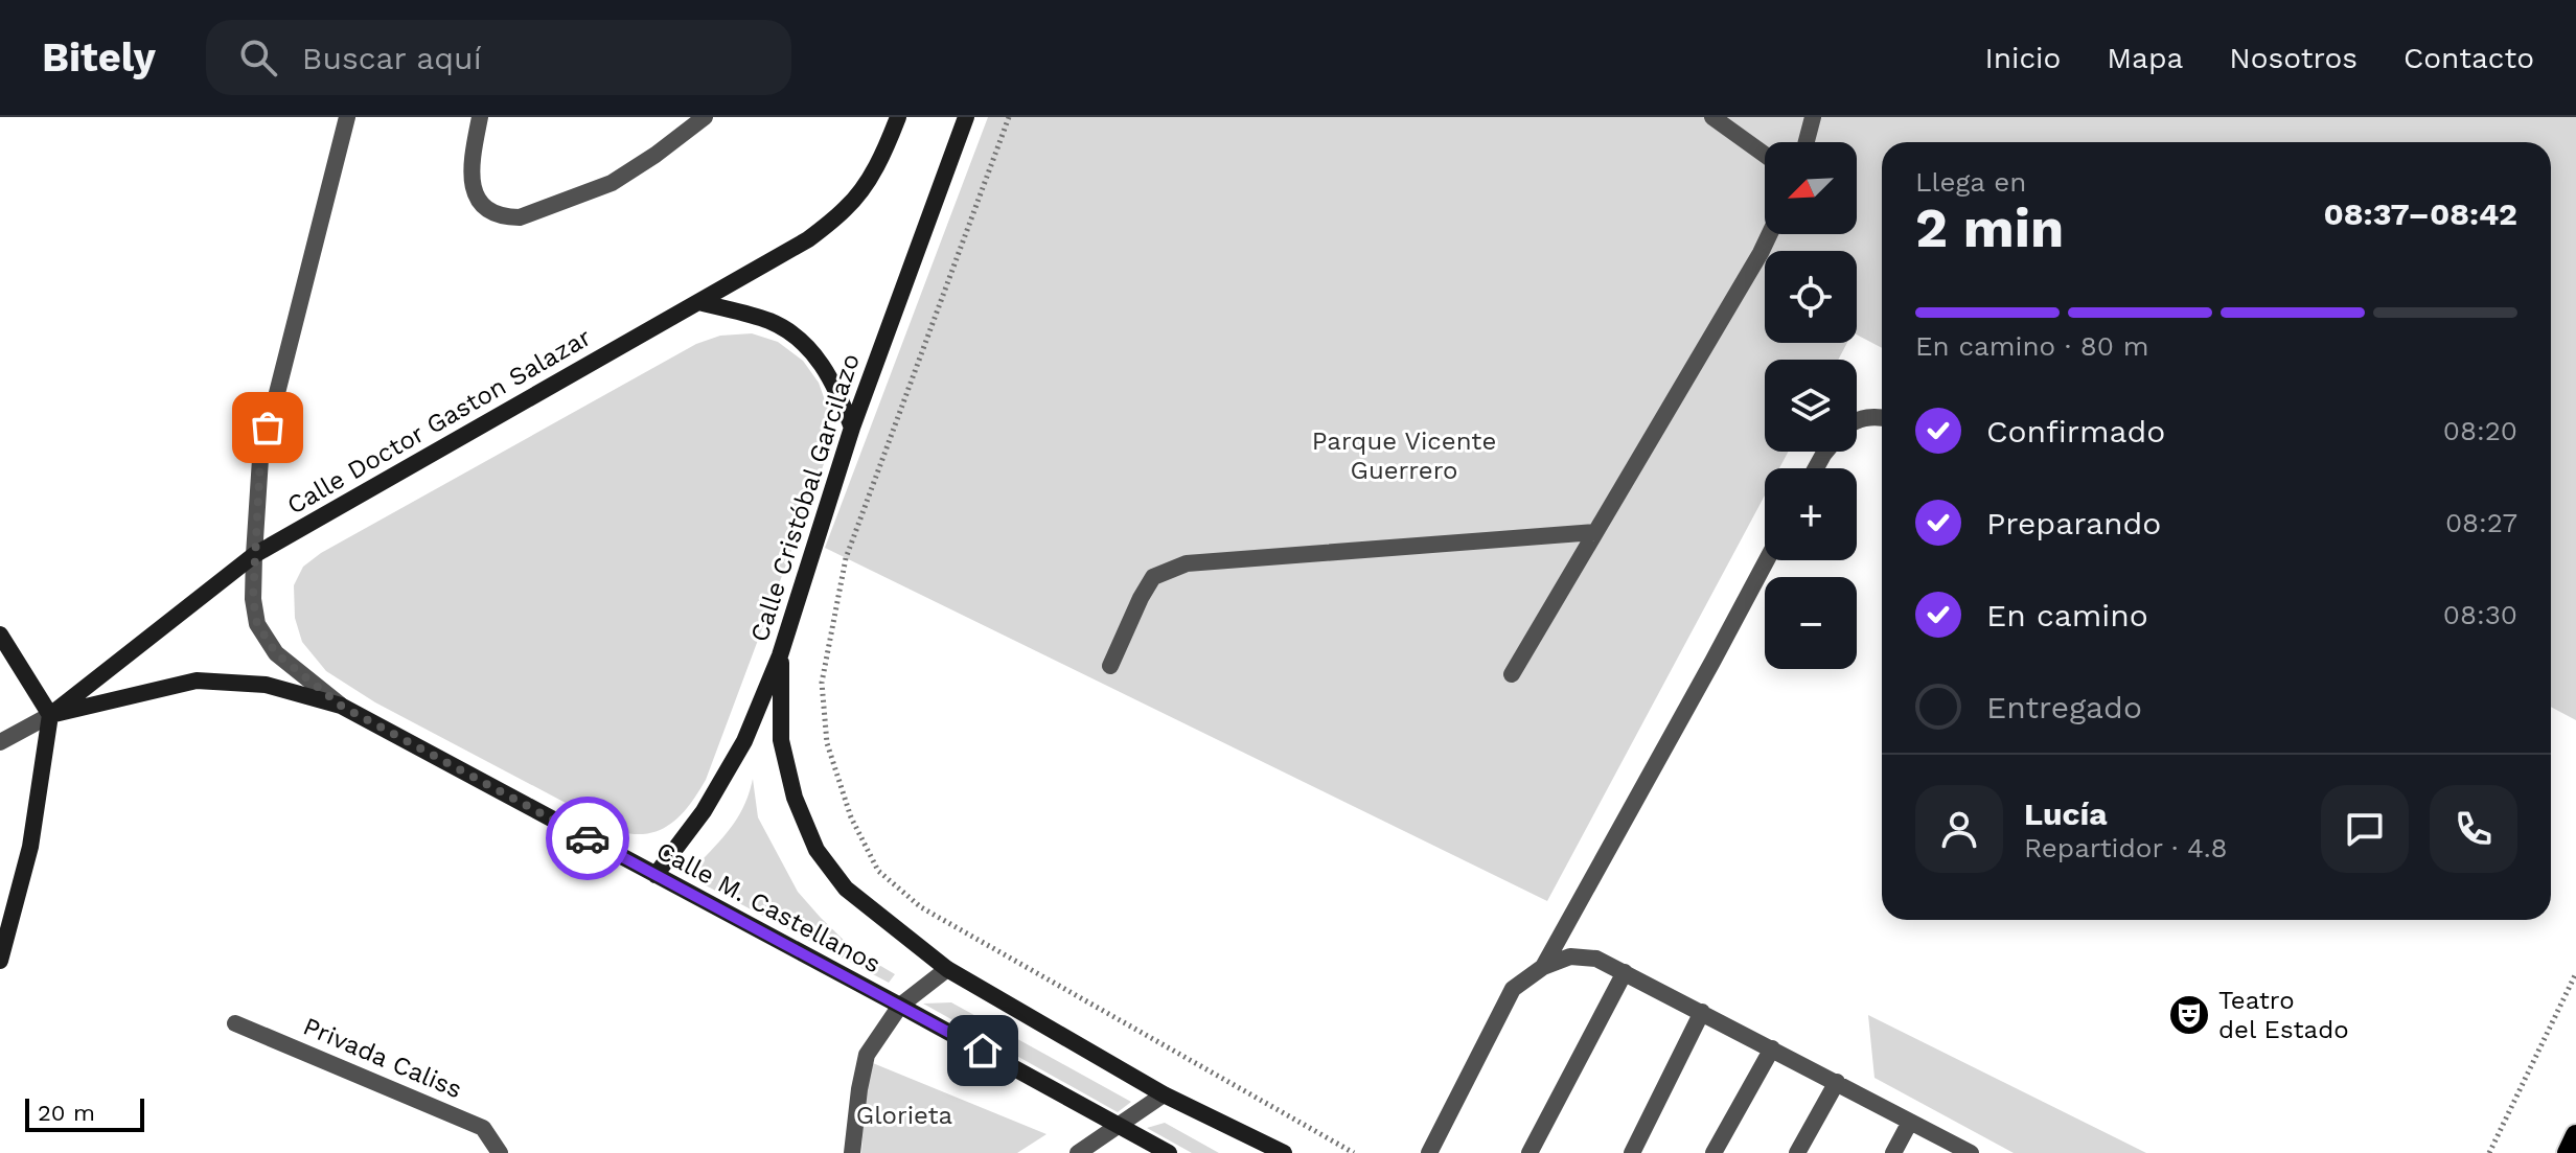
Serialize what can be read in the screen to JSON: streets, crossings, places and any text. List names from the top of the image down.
{
  "streets": {
    "street": [
      "Calle Doctor Gaston Salazar",
      "Calle Cristóbal Garcilazo",
      "Calle M. Castellanos",
      "Privada Caliss"
    ]
  },
  "crossings": [
    ["Calle Doctor Gaston Salazar", "Calle M. Castellanos"],
    ["Calle Cristóbal Garcilazo", "Calle M. Castellanos"]
  ],
  "parks": ["Parque Vicente Guerrero", "Glorieta"],
  "places": {
    "theatre": ["Teatro del Estado"]
  },
  "scale_bar": "20 m",
  "north": "bottom left",
  "page": {
    "header": "Bitely",
    "search": "Buscar aquí",
    "nav": [
      "Inicio",
      "Mapa",
      "Nosotros",
      "Contacto"
    ],
    "map_buttons": ["+", "−"],
    "heading": ["2 min", "Llega en", "08:37–08:42"],
    "panel": ["Lucía", "Repartidor · 4.8"],
    "bar": "En camino · 80 m",
    "list": [
      ["Confirmado", "08:20"],
      ["Preparando", "08:27"],
      ["En camino", "08:30"],
      "Entregado"
    ],
    "scale": "20 m"
  }
}
